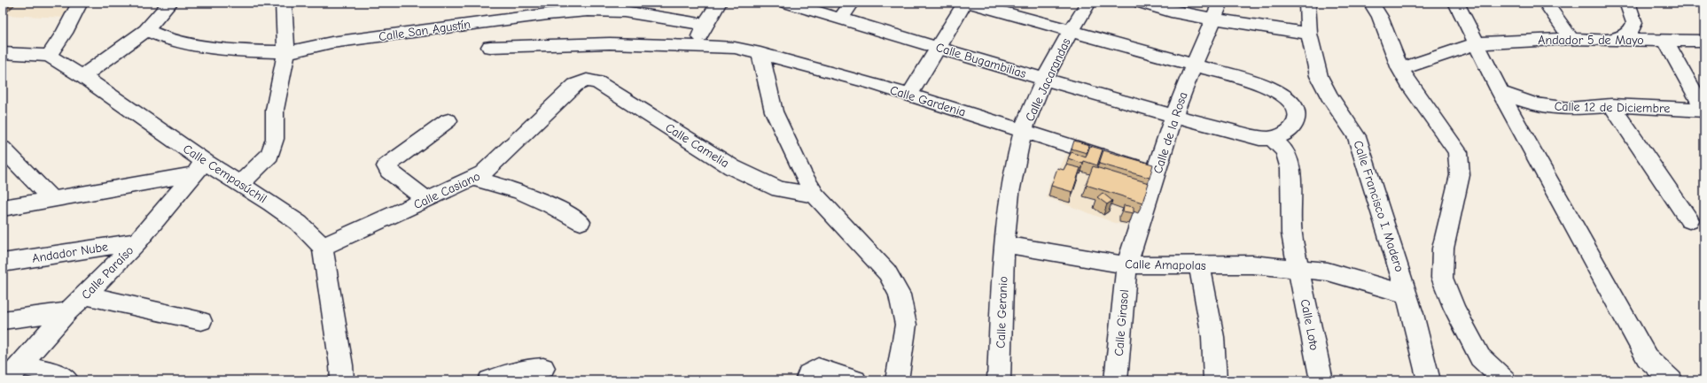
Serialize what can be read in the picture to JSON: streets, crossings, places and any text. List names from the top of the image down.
{
  "streets": {
    "street": [
      "Calle San Agustín",
      "Andador 5 de Mayo",
      "Calle Bugambilias",
      "Calle Jacarandas",
      "Calle Gardenia",
      "Calle 12 de Diciembre",
      "Calle de la Rosa",
      "Calle Camelia",
      "Calle Cempasúchil",
      "Calle Casiano",
      "Calle Francisco I. Madero",
      "Andador Nube",
      "Calle Amapolas",
      "Calle Paraíso",
      "Calle Geranio",
      "Calle Girasol",
      "Calle Loto"
    ]
  },
  "crossings": [
    ["Calle Bugambilias", "Calle Jacarandas"],
    ["Calle Bugambilias", "Calle de la Rosa"],
    ["Calle Jacarandas", "Calle Gardenia"],
    ["Calle Jacarandas", "Calle Amapolas"],
    ["Calle Jacarandas", "Calle Geranio"],
    ["Calle Gardenia", "Calle de la Rosa"],
    ["Calle de la Rosa", "Calle Amapolas"],
    ["Calle de la Rosa", "Calle Girasol"],
    ["Calle Camelia", "Calle Casiano"],
    ["Calle Cempasúchil", "Calle Casiano"],
    ["Calle Cempasúchil", "Calle Paraíso"],
    ["Calle Francisco I. Madero", "Calle Amapolas"],
    ["Andador Nube", "Calle Paraíso"],
    ["Calle Amapolas", "Calle Geranio"],
    ["Calle Amapolas", "Calle Girasol"],
    ["Calle Amapolas", "Calle Loto"]
  ]
}
